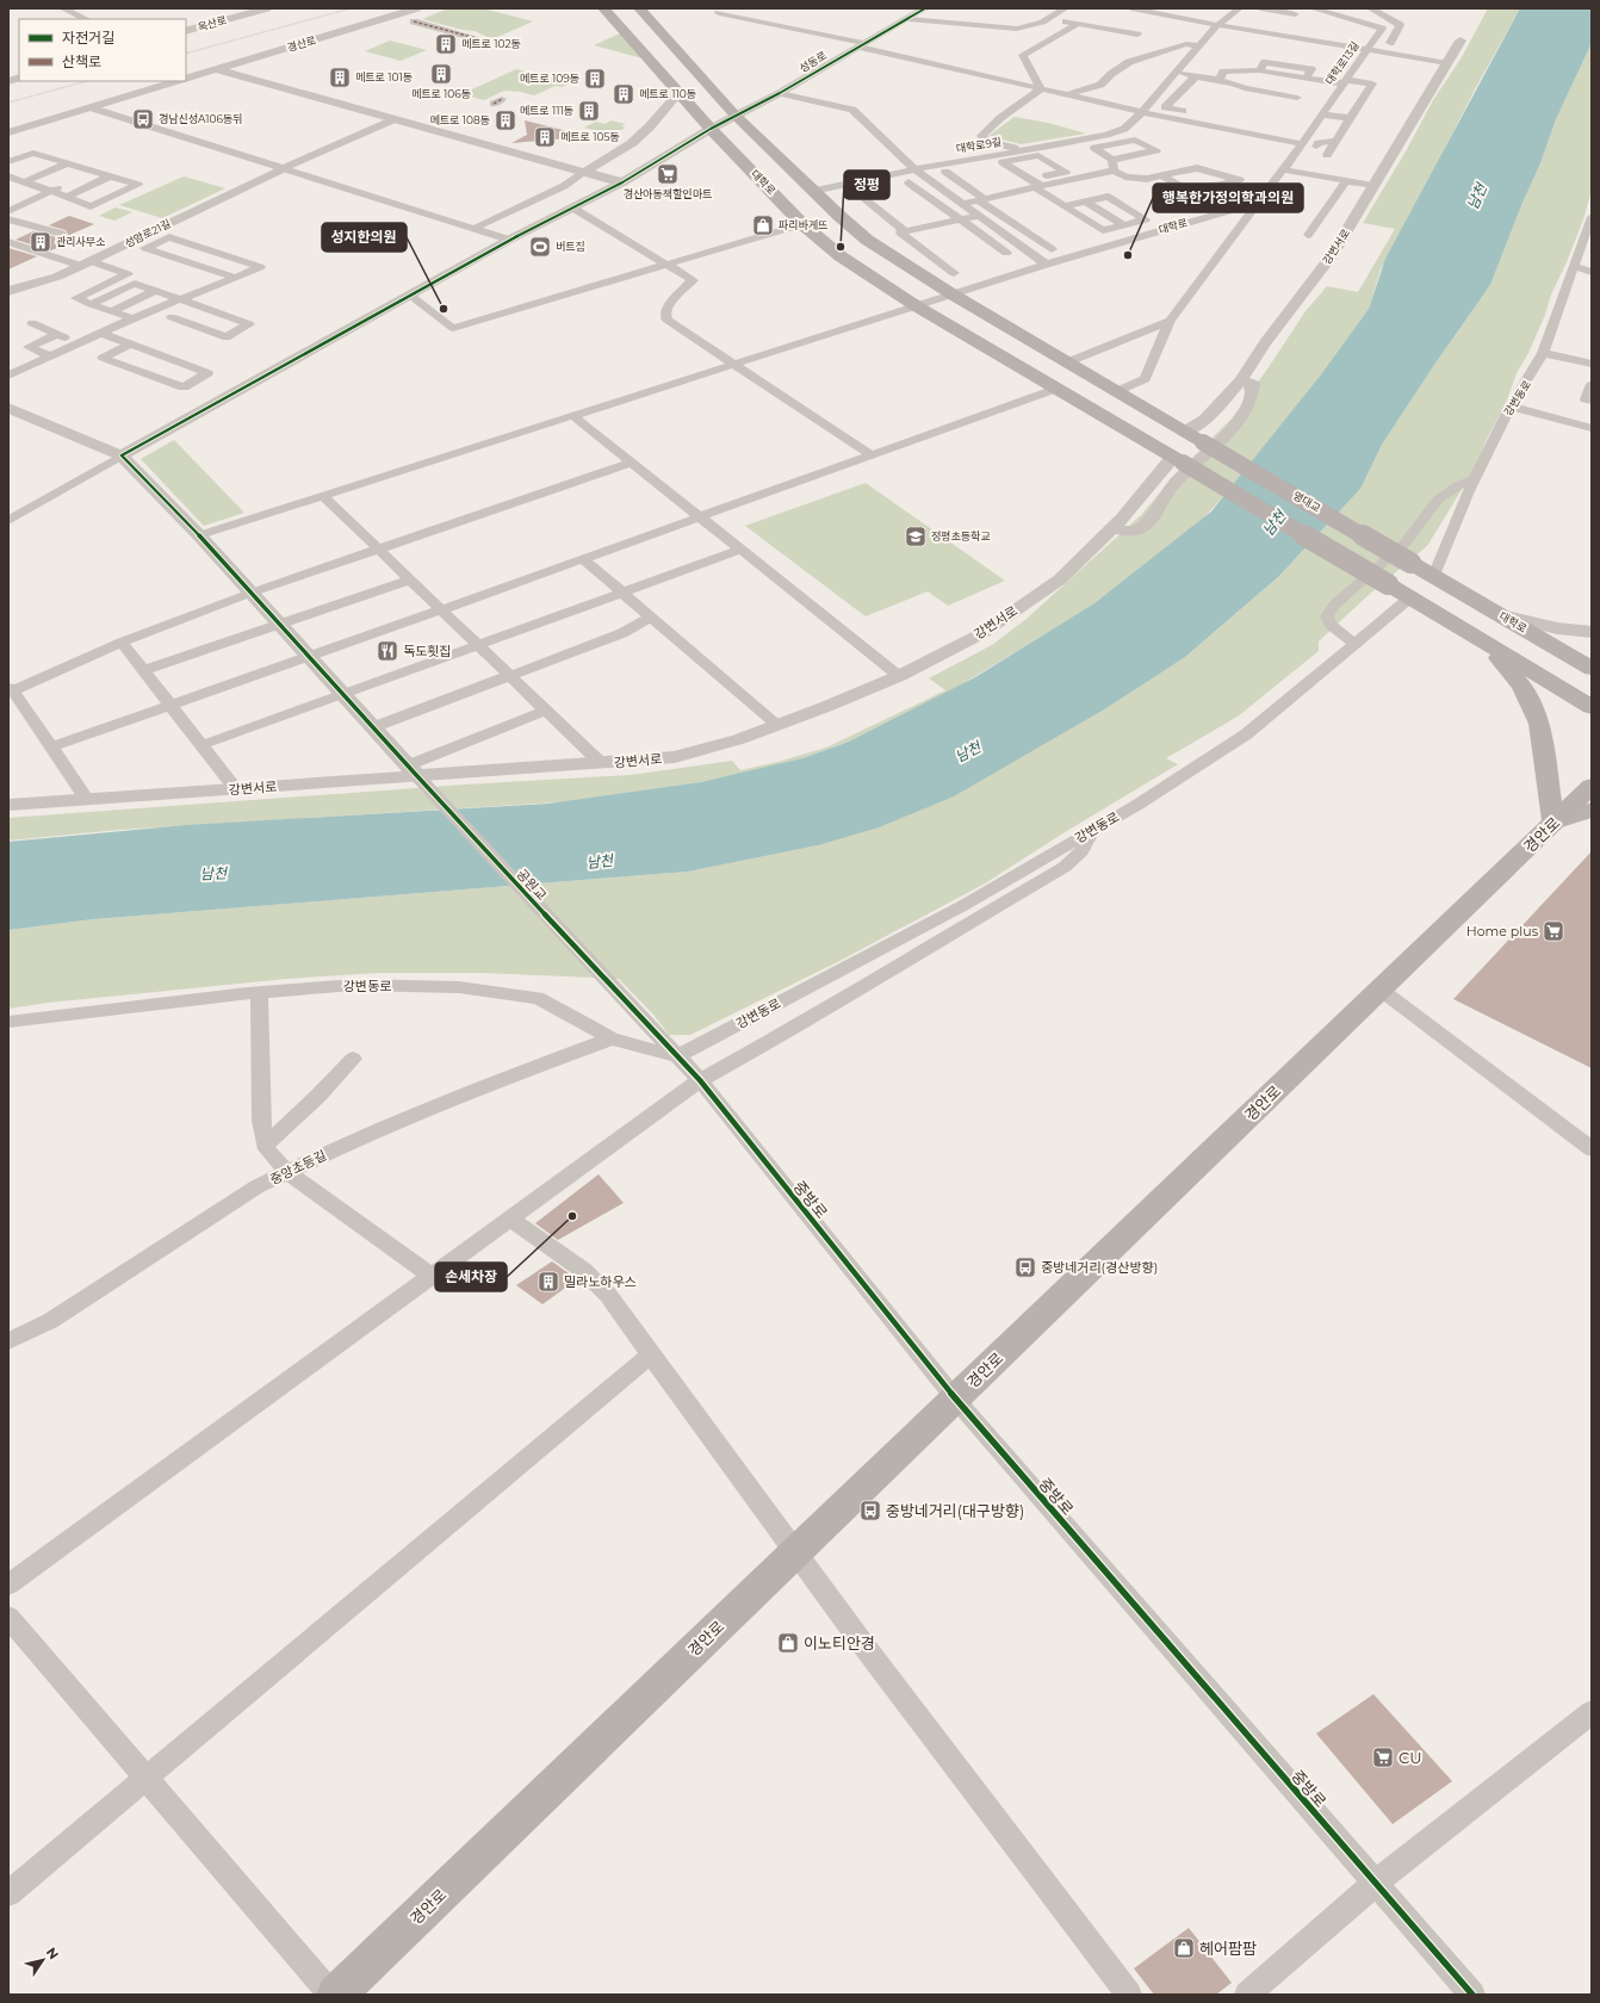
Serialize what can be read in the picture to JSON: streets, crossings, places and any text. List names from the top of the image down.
{
  "streets": {
    "main road": ["대학로", "영대교", "경안로"],
    "street": [
      "옥산로",
      "경산로",
      "성동로",
      "대학로13길",
      "대학로9길",
      "성암로21길",
      "강변서로",
      "강변동로",
      "공원교",
      "중앙초등길",
      "중방로"
    ]
  },
  "crossings": [
    ["성동로", "대학로"],
    ["대학로13길", "대학로"],
    ["대학로", "강변동로"],
    ["대학로", "영대교"],
    ["강변서로", "영대교"],
    ["강변서로", "공원교"],
    ["강변동로", "영대교"],
    ["강변동로", "중앙초등길"],
    ["강변동로", "중방로"],
    ["경안로", "중방로"],
    ["공원교", "중방로"]
  ],
  "water": ["남천"],
  "places": {
    "building": [
      "메트로 102동",
      "메트로 106동",
      "메트로 101동",
      "메트로 109동",
      "메트로 110동",
      "메트로 111동",
      "메트로 108동",
      "메트로 105동",
      "관리사무소",
      "밀라노하우스"
    ],
    "bus stop": ["경남신성A106동뒤", "중방네거리(경산방향)", "중방네거리(대구방향)"],
    "supermarket": ["경산아동책할인마트", "Home plus", "CU"],
    "shop": ["파리바게뜨", "이노티안경", "헤어팜팜"],
    "sports": ["버트짐"],
    "other": [
      "정평",
      "행복한가정의학과의원",
      "성지한의원",
      "손세차장"
    ],
    "school or university": ["정평초등학교"],
    "restaurant": ["독도횟집"]
  },
  "legend": ["자전거길", "산책로"],
  "north": "top right"
}
